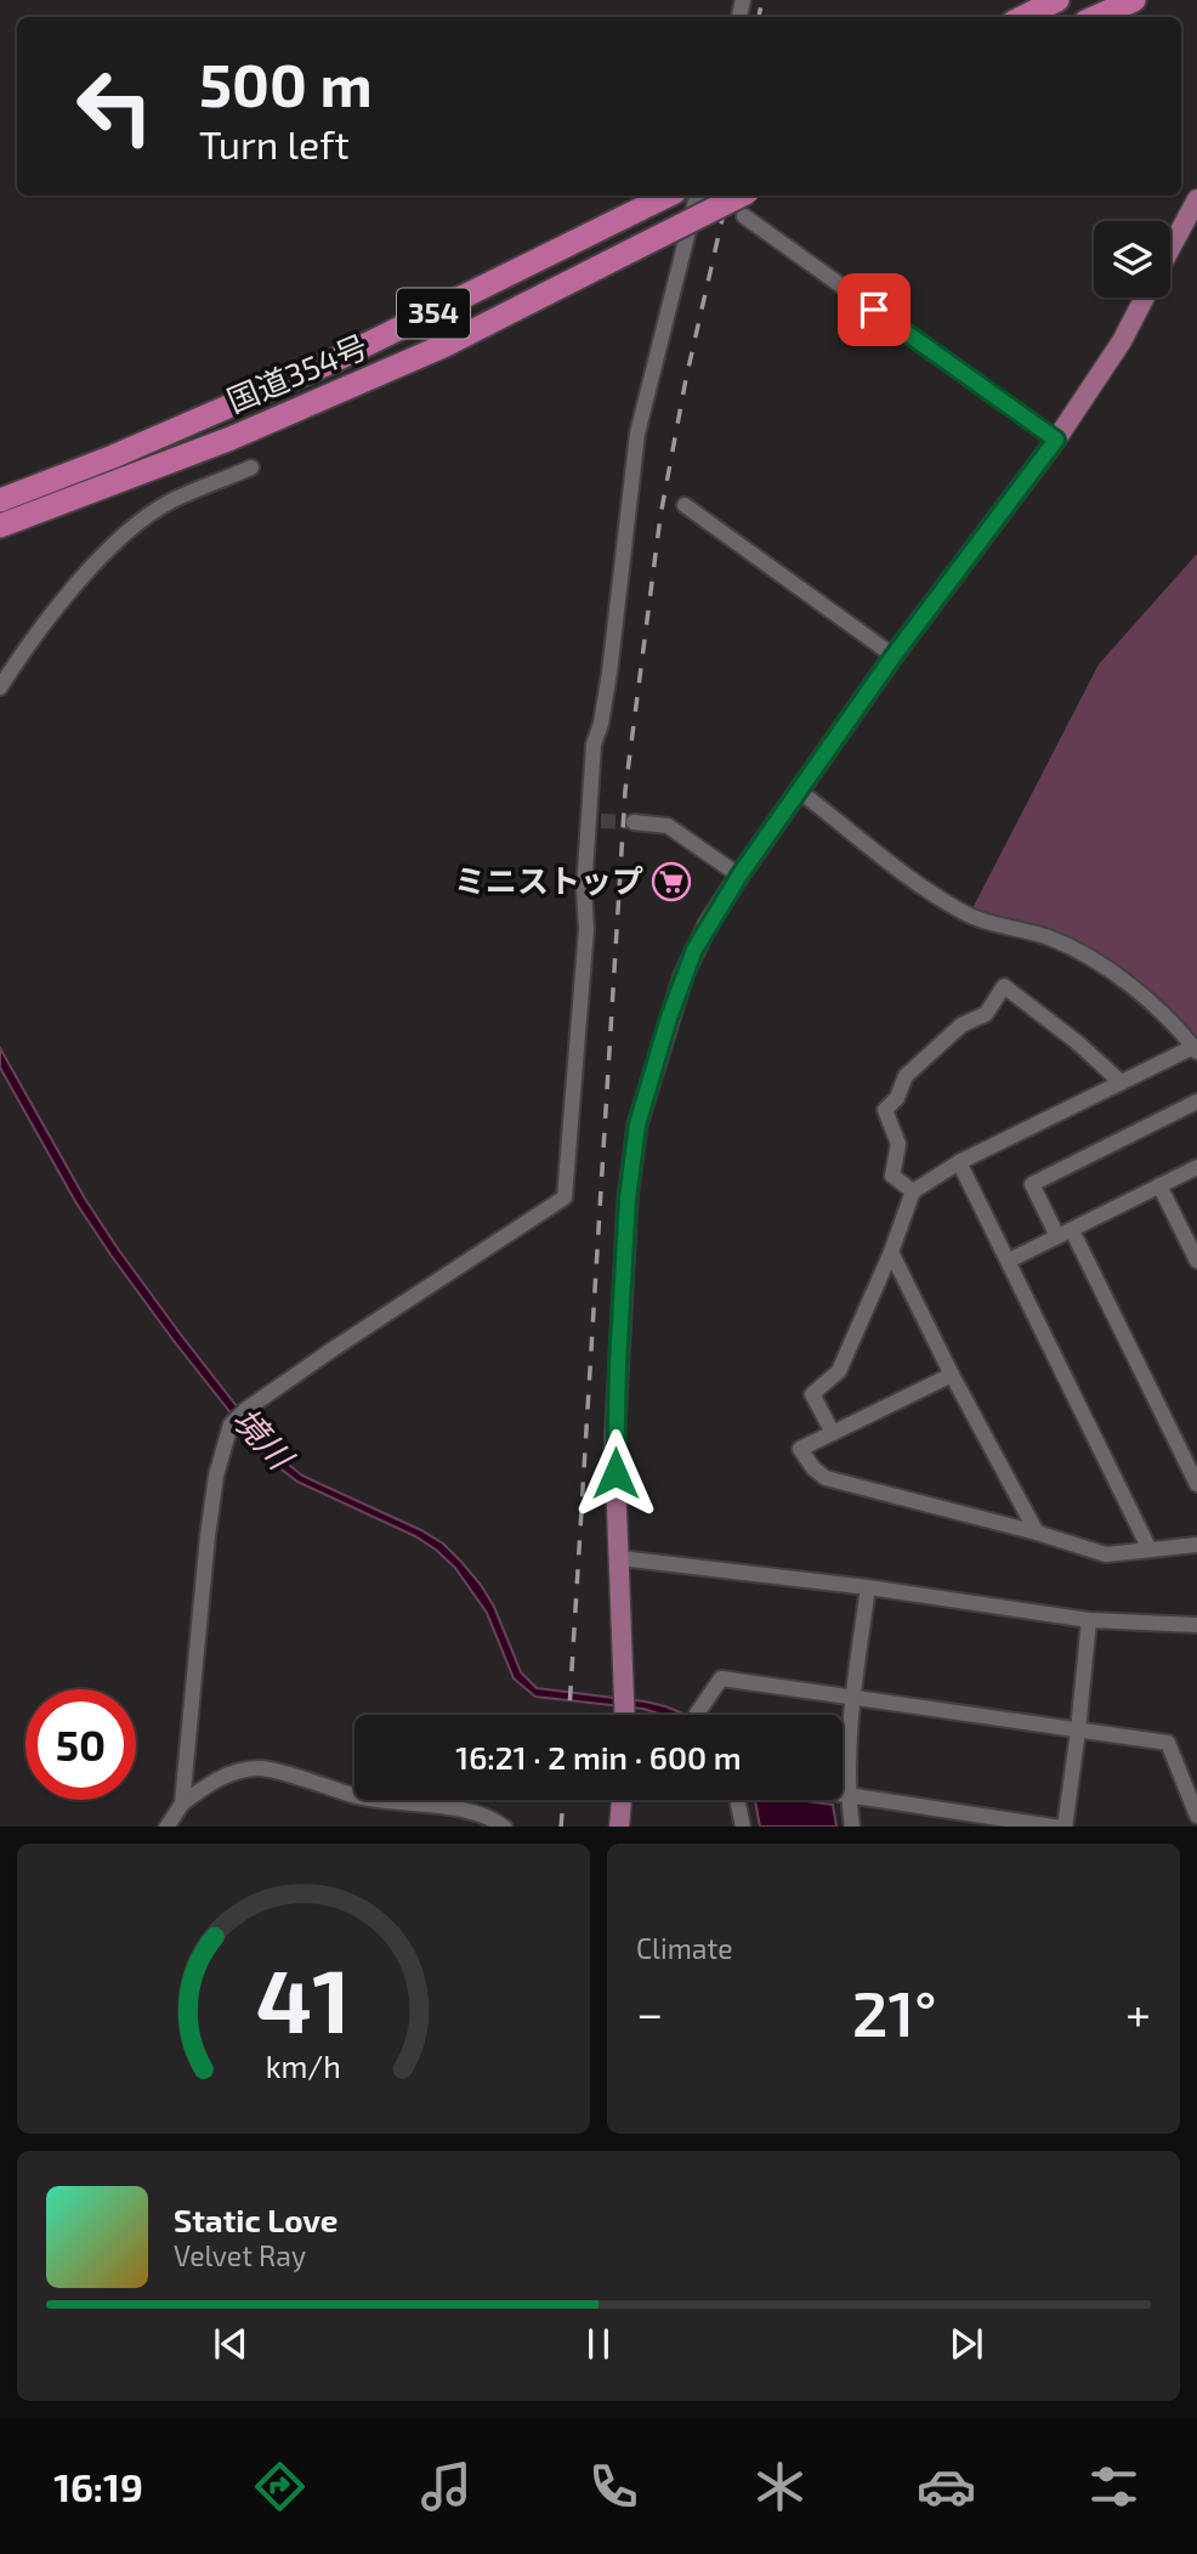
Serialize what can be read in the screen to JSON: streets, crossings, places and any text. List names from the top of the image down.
{
  "streets": {
    "highway": ["354", "国道354号"]
  },
  "water": ["境川"],
  "places": {
    "supermarket": ["ミニストップ"]
  },
  "page": {
    "turn": ["500 m", "Turn left"],
    "limit": "50",
    "trip": "16:21 · 2 min · 600 m",
    "tile": "Climate",
    "heat": ["−", "21°", "+"],
    "song": ["Static Love", "Velvet Ray"],
    "tabs": "16:19",
    "gauge": ["41", "km/h"]
  }
}
